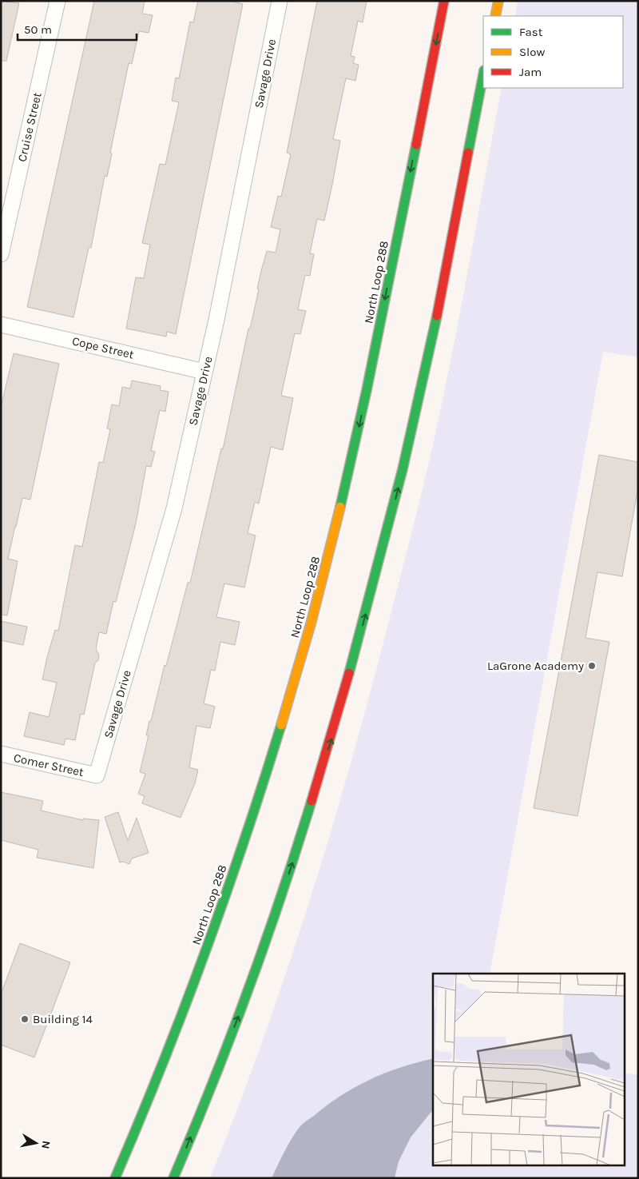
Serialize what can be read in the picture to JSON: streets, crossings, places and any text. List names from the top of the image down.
{
  "streets": {
    "highway": ["North Loop 288"],
    "street": [
      "Savage Drive",
      "Cruise Street",
      "Cope Street",
      "Comer Street"
    ]
  },
  "crossings": [
    ["Savage Drive", "Cope Street"],
    ["Savage Drive", "Comer Street"]
  ],
  "places": ["LaGrone Academy", "Building 14"],
  "legend": ["Fast", "Slow", "Jam"],
  "scale_bar": "50 m",
  "north": "right"
}
